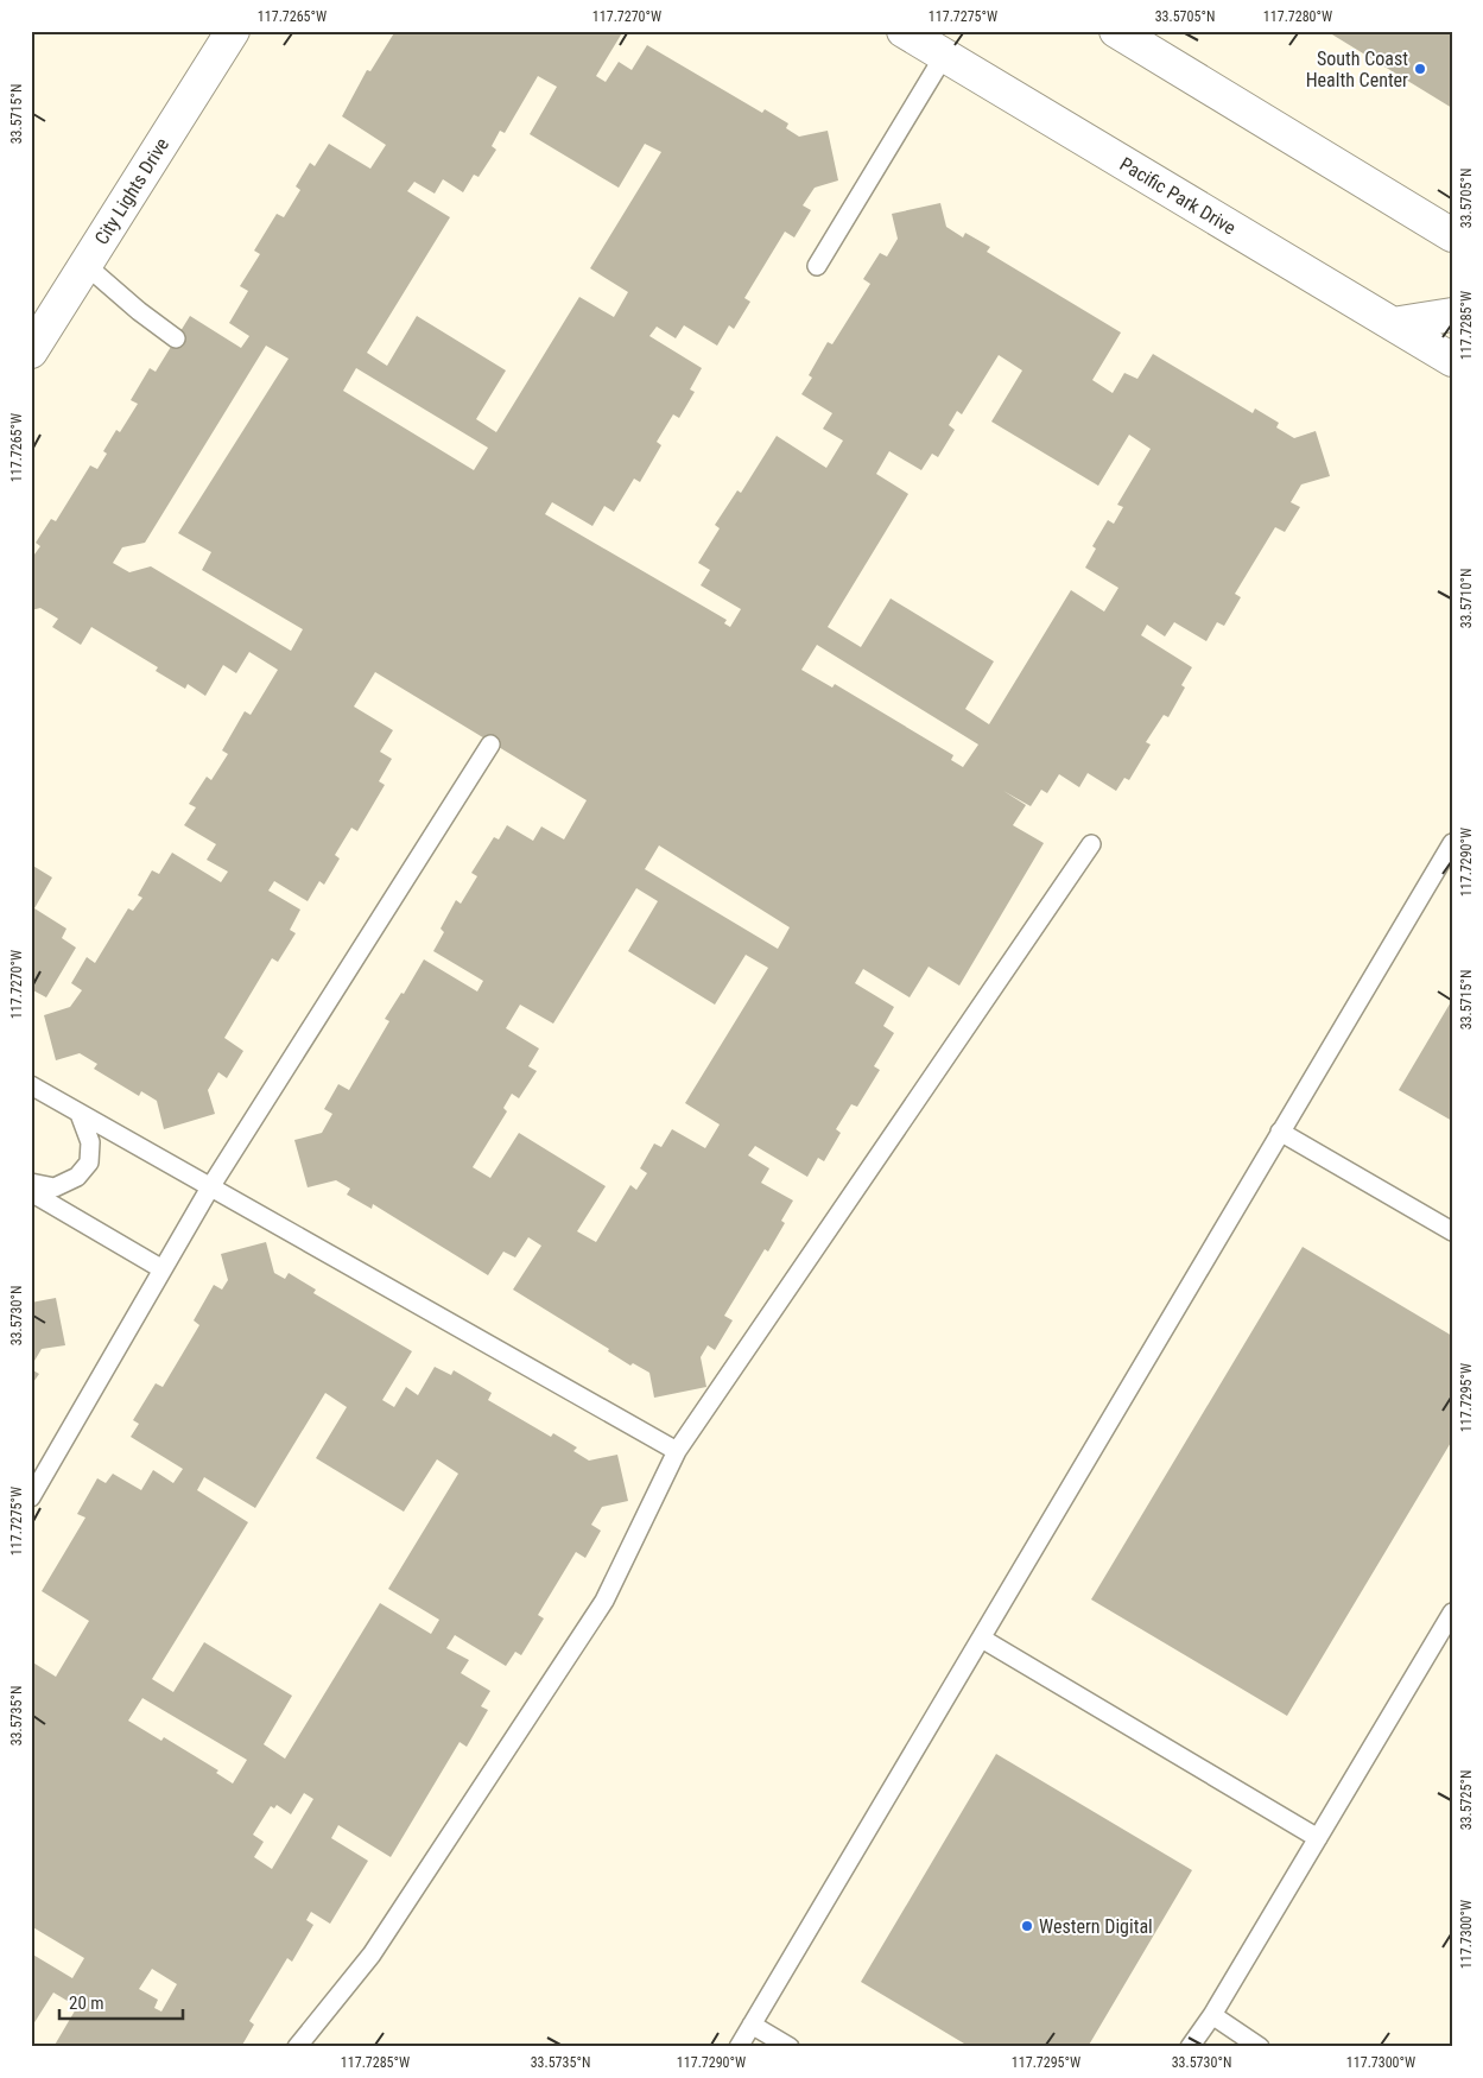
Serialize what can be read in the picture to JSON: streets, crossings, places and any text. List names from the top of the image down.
{
  "streets": {
    "main road": ["City Lights Drive", "Pacific Park Drive"]
  },
  "places": ["South Coast Health Center", "Western Digital"],
  "scale_bar": "20 m",
  "coordinates": [
    "117.7265°W",
    "117.7270°W",
    "117.7275°W",
    "33.5705°N",
    "117.7280°W",
    "33.5715°N",
    "117.7285°W",
    "33.5710°N",
    "117.7290°W",
    "33.5730°N",
    "117.7295°W",
    "33.5735°N",
    "33.5725°N",
    "117.7300°W"
  ]
}
